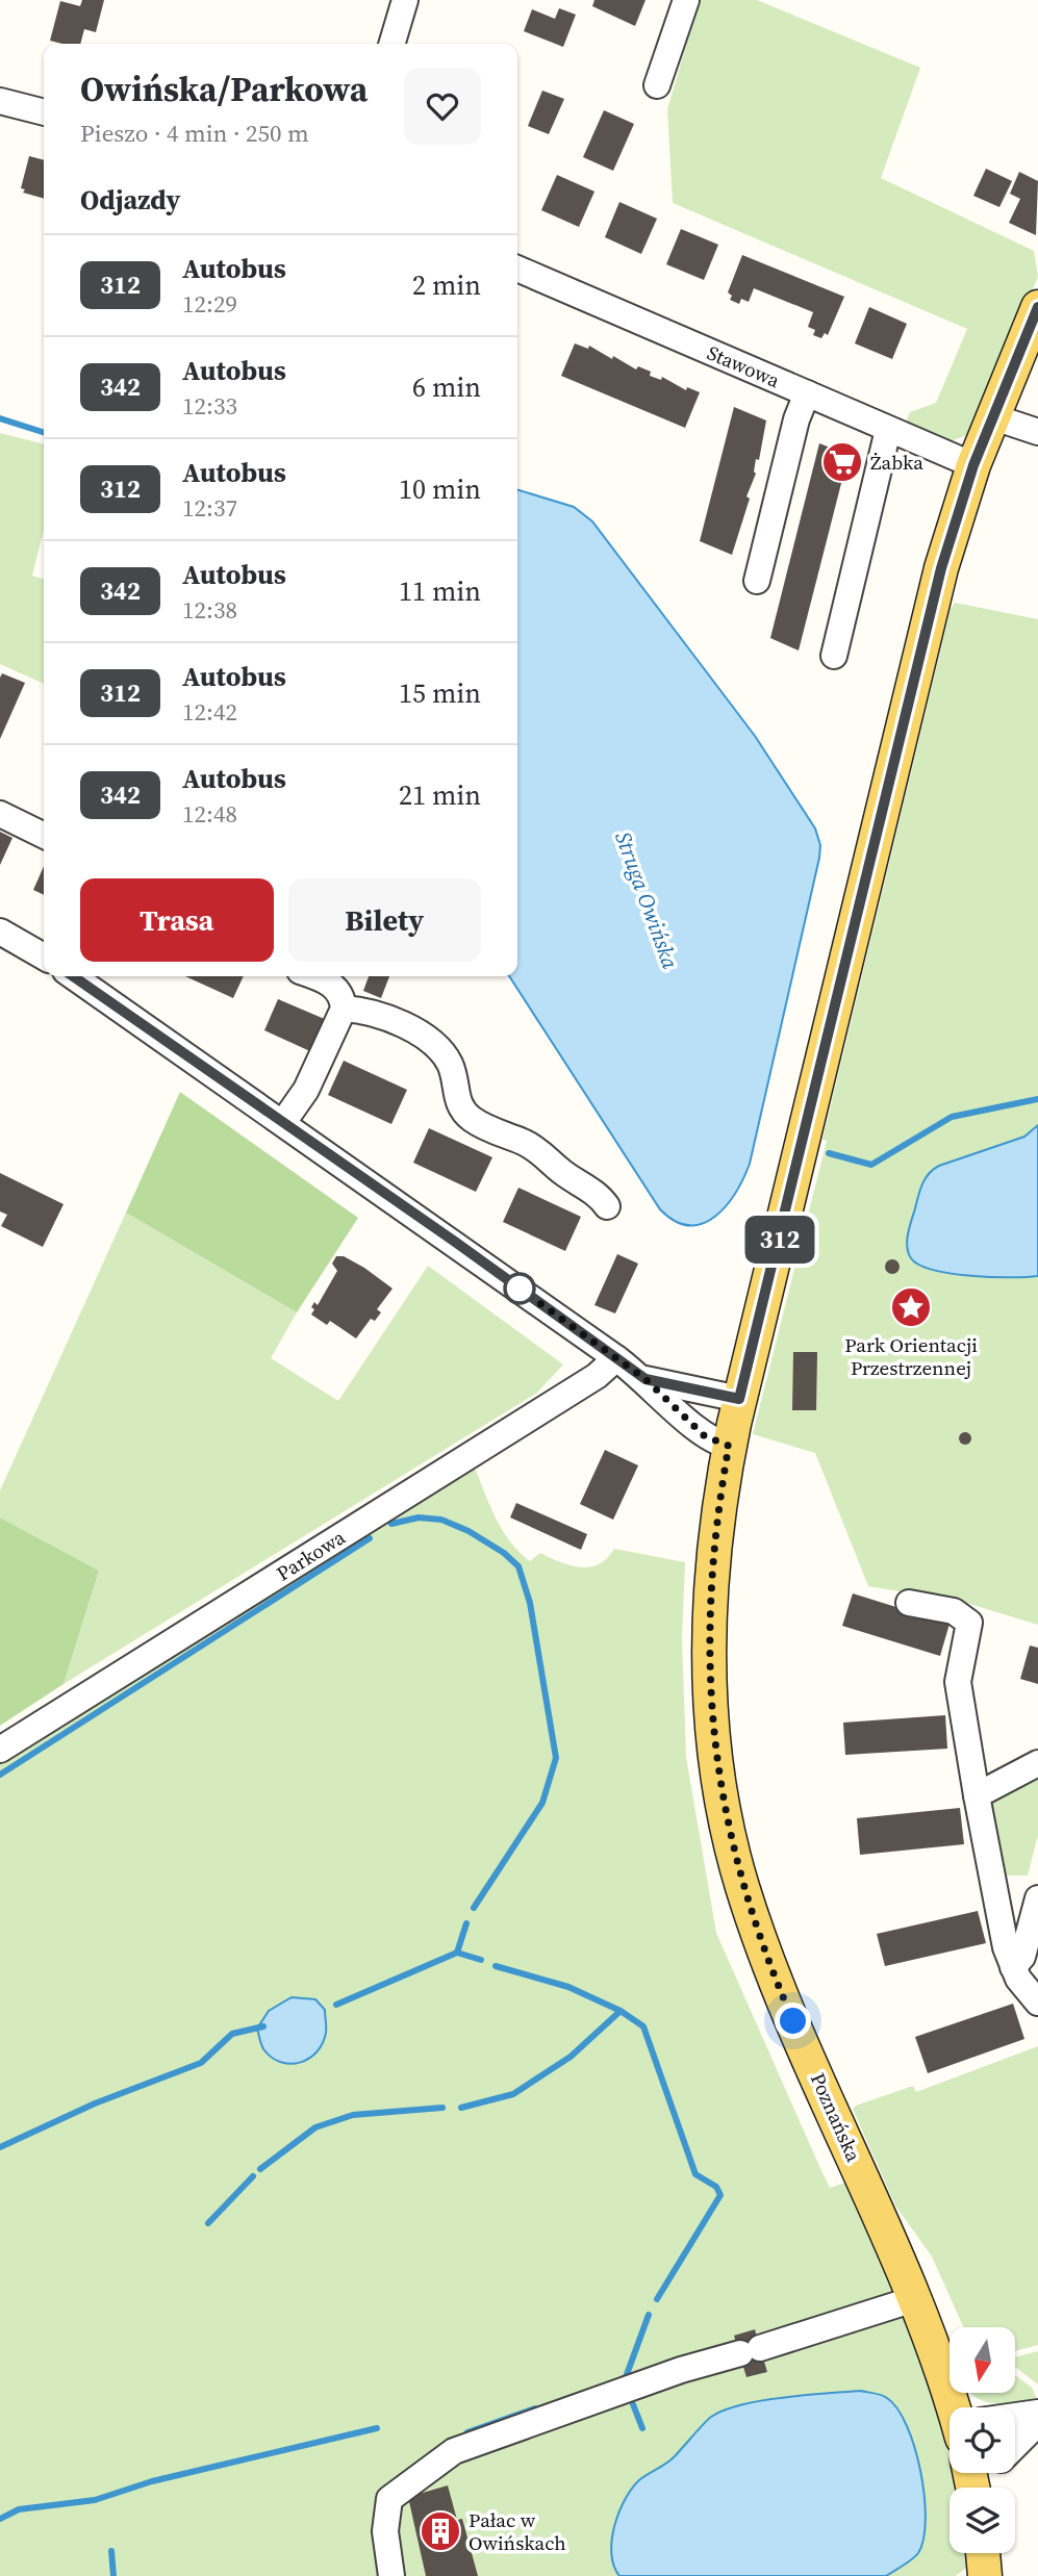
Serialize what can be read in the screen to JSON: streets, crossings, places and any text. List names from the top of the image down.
{
  "streets": {
    "main road": ["Poznańska"],
    "street": ["Stawowa", "Parkowa"]
  },
  "crossings": [
    ["Stawowa", "Poznańska"]
  ],
  "water": ["Struga Owińska"],
  "places": {
    "supermarket": ["Żabka"],
    "place": ["Park Orientacji Przestrzennej"],
    "building": ["Pałac w Owińskach"]
  },
  "lines": ["bus line 312"],
  "north": "bottom",
  "page": {
    "on_map": "312",
    "heading": [
      ["Owińska/Parkowa", "Pieszo · 4 min · 250 m"],
      "Odjazdy"
    ],
    "list": [
      {
        "mark": "312",
        "name": "Autobus",
        "note": "12:29",
        "value": "2 min"
      },
      {
        "mark": "342",
        "name": "Autobus",
        "note": "12:33",
        "value": "6 min"
      },
      {
        "mark": "312",
        "name": "Autobus",
        "note": "12:37",
        "value": "10 min"
      },
      {
        "mark": "342",
        "name": "Autobus",
        "note": "12:38",
        "value": "11 min"
      },
      {
        "mark": "312",
        "name": "Autobus",
        "note": "12:42",
        "value": "15 min"
      },
      {
        "mark": "342",
        "name": "Autobus",
        "note": "12:48",
        "value": "21 min"
      }
    ],
    "buttons": ["Trasa", "Bilety"]
  }
}
